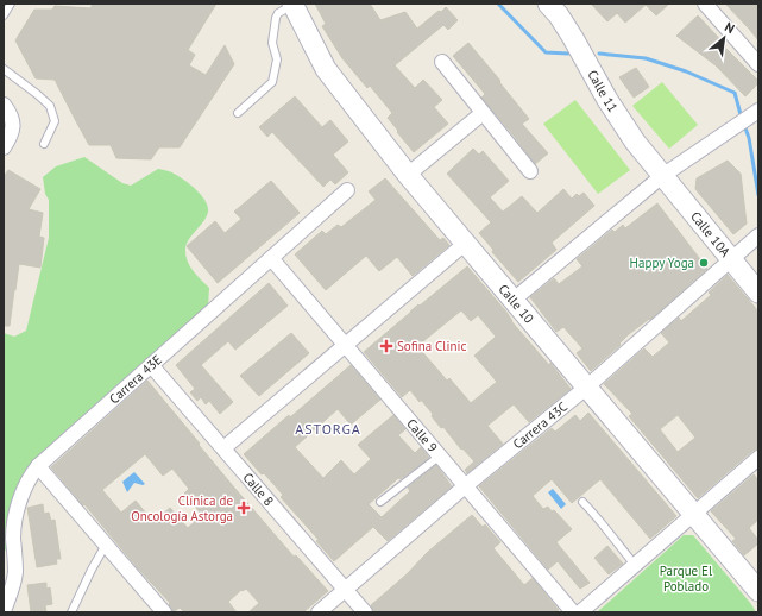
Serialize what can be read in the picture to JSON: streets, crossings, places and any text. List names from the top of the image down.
{
  "streets": {
    "main road": ["Calle 11", "Calle 10A", "Calle 10"],
    "street": [
      "Carrera 43E",
      "Carrera 43C",
      "Calle 9",
      "Calle 8"
    ]
  },
  "crossings": [
    ["Calle 11", "Calle 10A"],
    ["Calle 10A", "Carrera 43C"],
    ["Calle 10", "Carrera 43C"],
    ["Carrera 43E", "Calle 9"],
    ["Carrera 43E", "Calle 8"],
    ["Carrera 43C", "Calle 9"],
    ["Carrera 43C", "Calle 8"]
  ],
  "districts": ["ASTORGA"],
  "parks": ["Parque El Poblado"],
  "places": {
    "other": ["Happy Yoga"],
    "health": ["Sofina Clinic", "Clínica de Oncología Astorga"]
  },
  "north": "top right"
}
